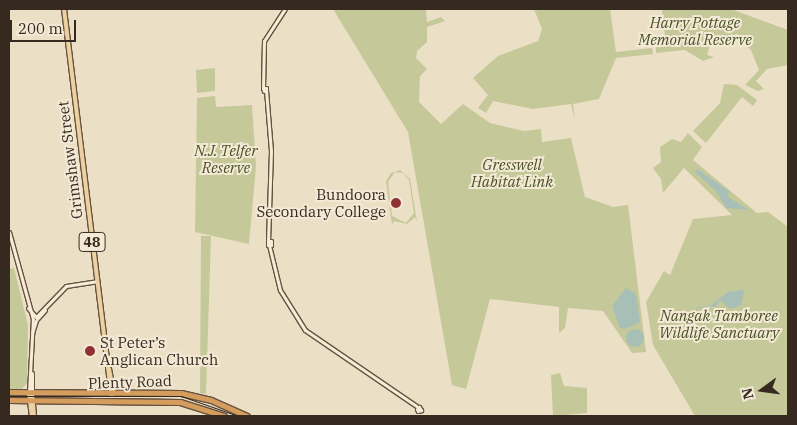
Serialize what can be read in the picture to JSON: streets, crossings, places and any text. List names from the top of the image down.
{
  "streets": {
    "highway": ["Grimshaw Street", "48", "Plenty Road"]
  },
  "crossings": [
    ["Grimshaw Street", "Plenty Road"]
  ],
  "parks": [
    "Harry Pottage Memorial Reserve",
    "N.J. Telfer Reserve",
    "Gresswell Habitat Link",
    "Nangak Tamboree Wildlife Sanctuary"
  ],
  "places": ["Bundoora Secondary College", "St Peter’s Anglican Church"],
  "scale_bar": "200 m",
  "north": "left"
}
